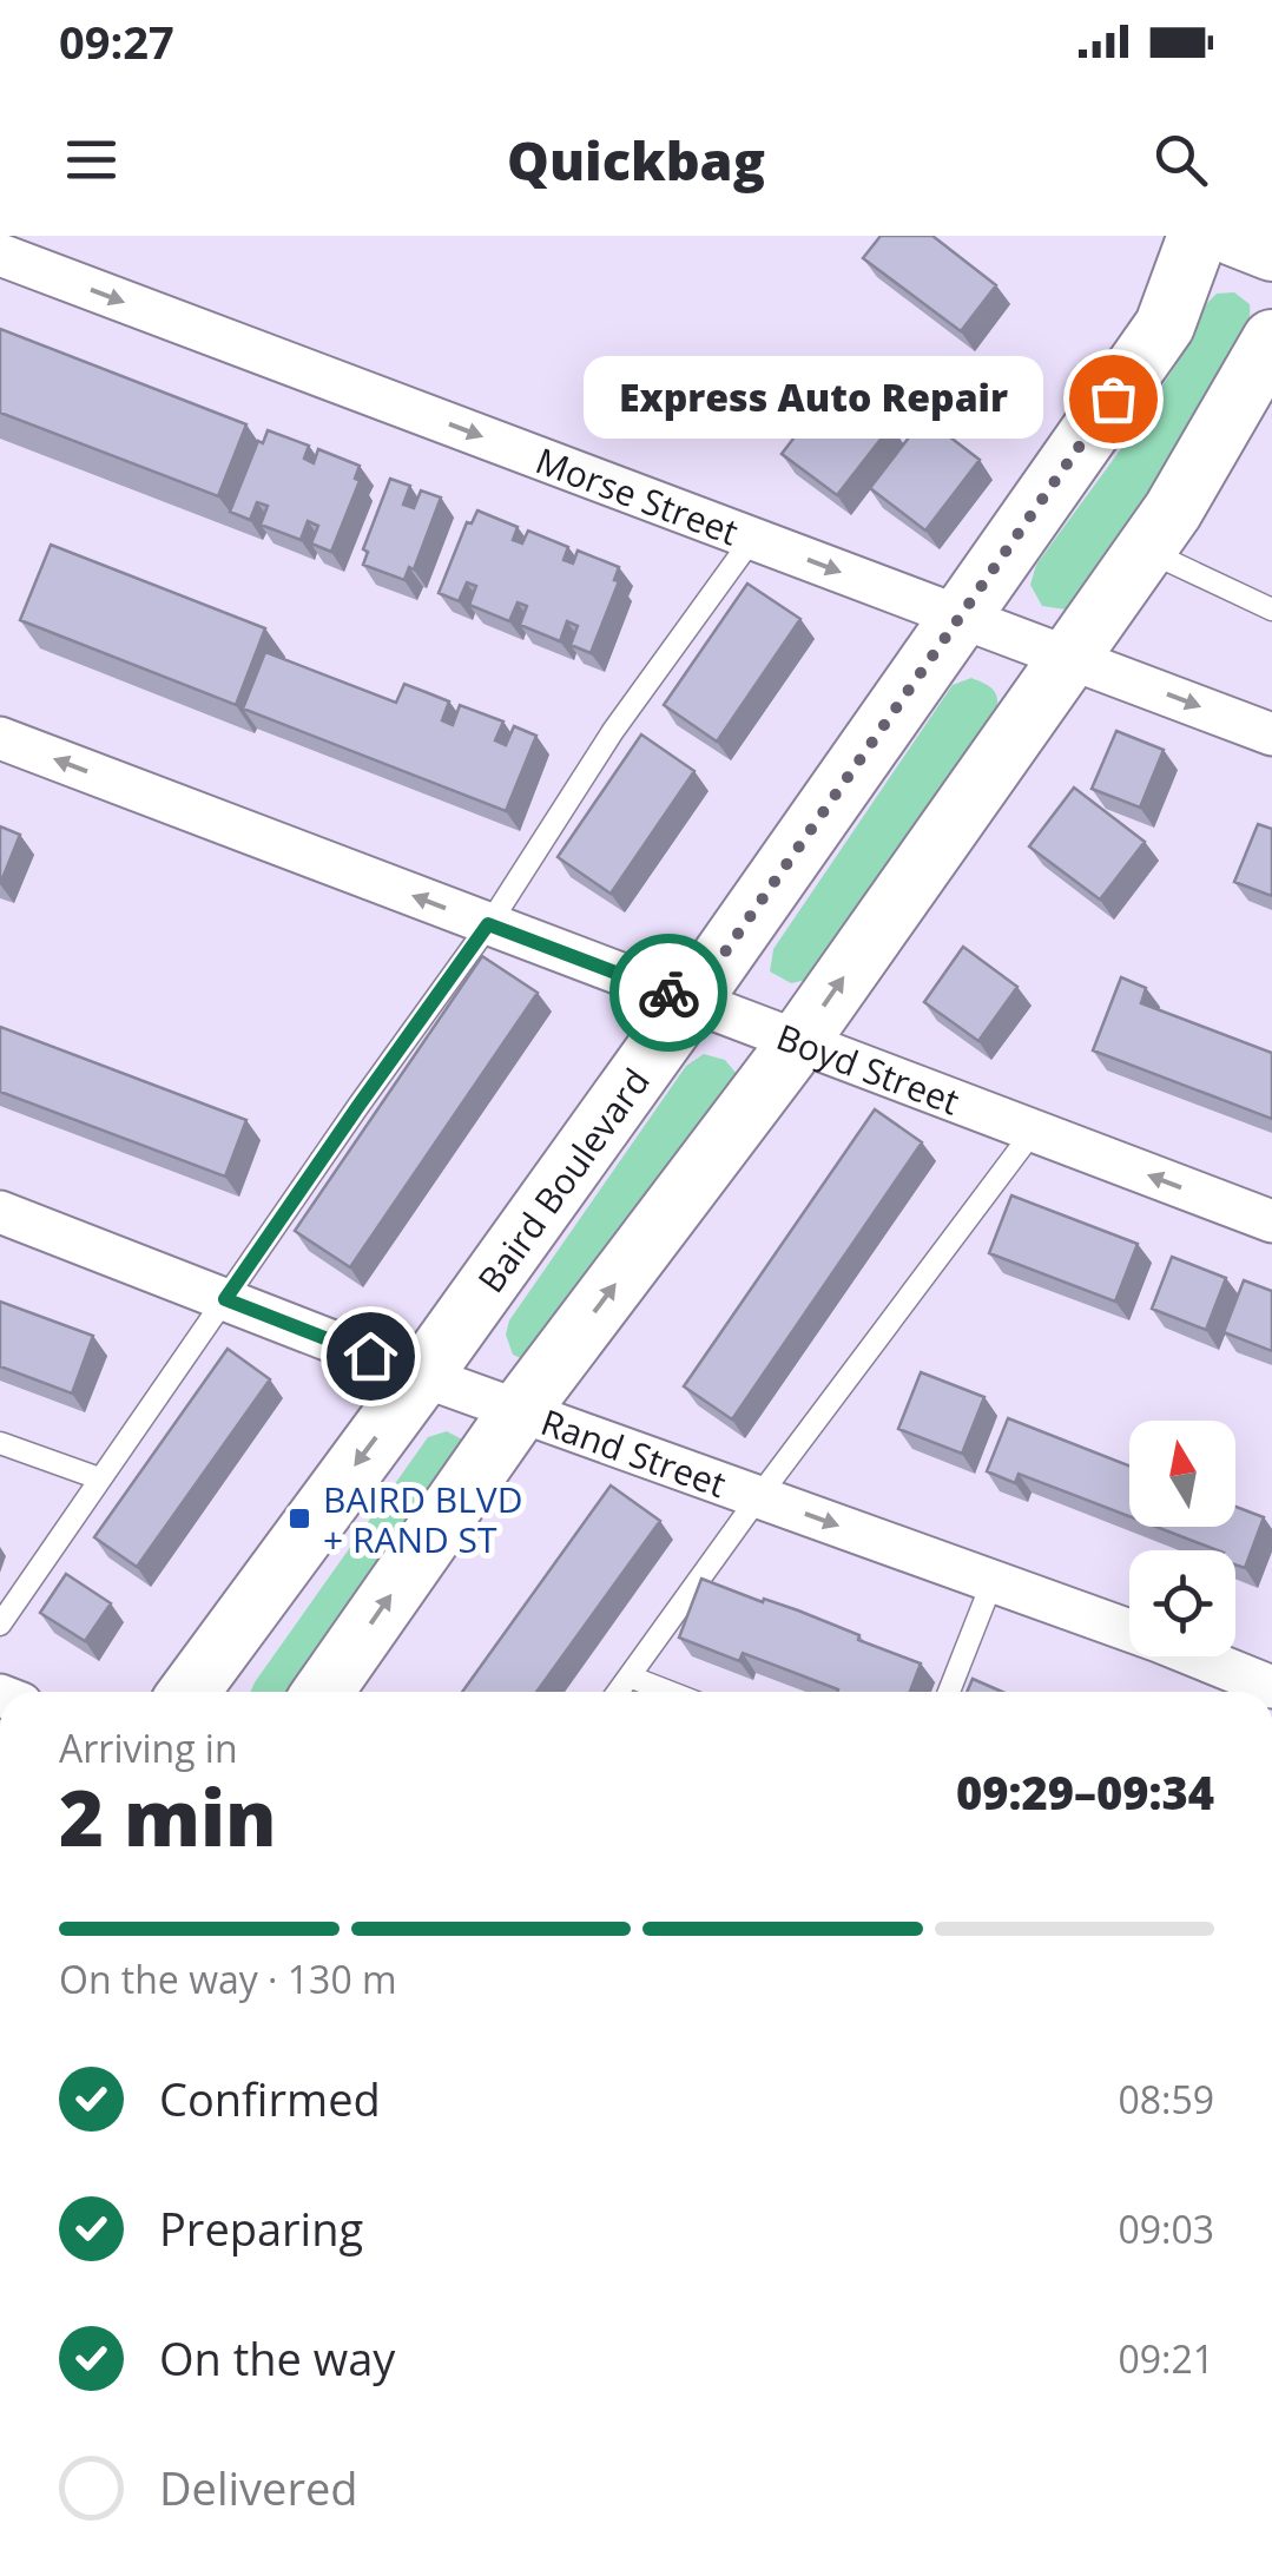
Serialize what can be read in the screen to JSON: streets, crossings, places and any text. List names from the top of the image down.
{
  "streets": {
    "main road": ["Baird Boulevard"],
    "street": ["Morse Street", "Boyd Street", "Rand Street"]
  },
  "crossings": [
    ["Morse Street", "Baird Boulevard"],
    ["Boyd Street", "Baird Boulevard"],
    ["Baird Boulevard", "Rand Street"]
  ],
  "one_way": ["Morse Street", "Boyd Street"],
  "places": {
    "other": ["Express Auto Repair"],
    "transit": ["BAIRD BLVD + RAND ST"]
  },
  "north": "top",
  "page": {
    "status": "09:27",
    "header": "Quickbag",
    "bubble": "Express Auto Repair",
    "heading": ["2 min", "Arriving in", "09:29–09:34"],
    "bar": "On the way · 130 m",
    "list": [
      ["Confirmed", "08:59"],
      ["Preparing", "09:03"],
      ["On the way", "09:21"],
      "Delivered"
    ]
  }
}
